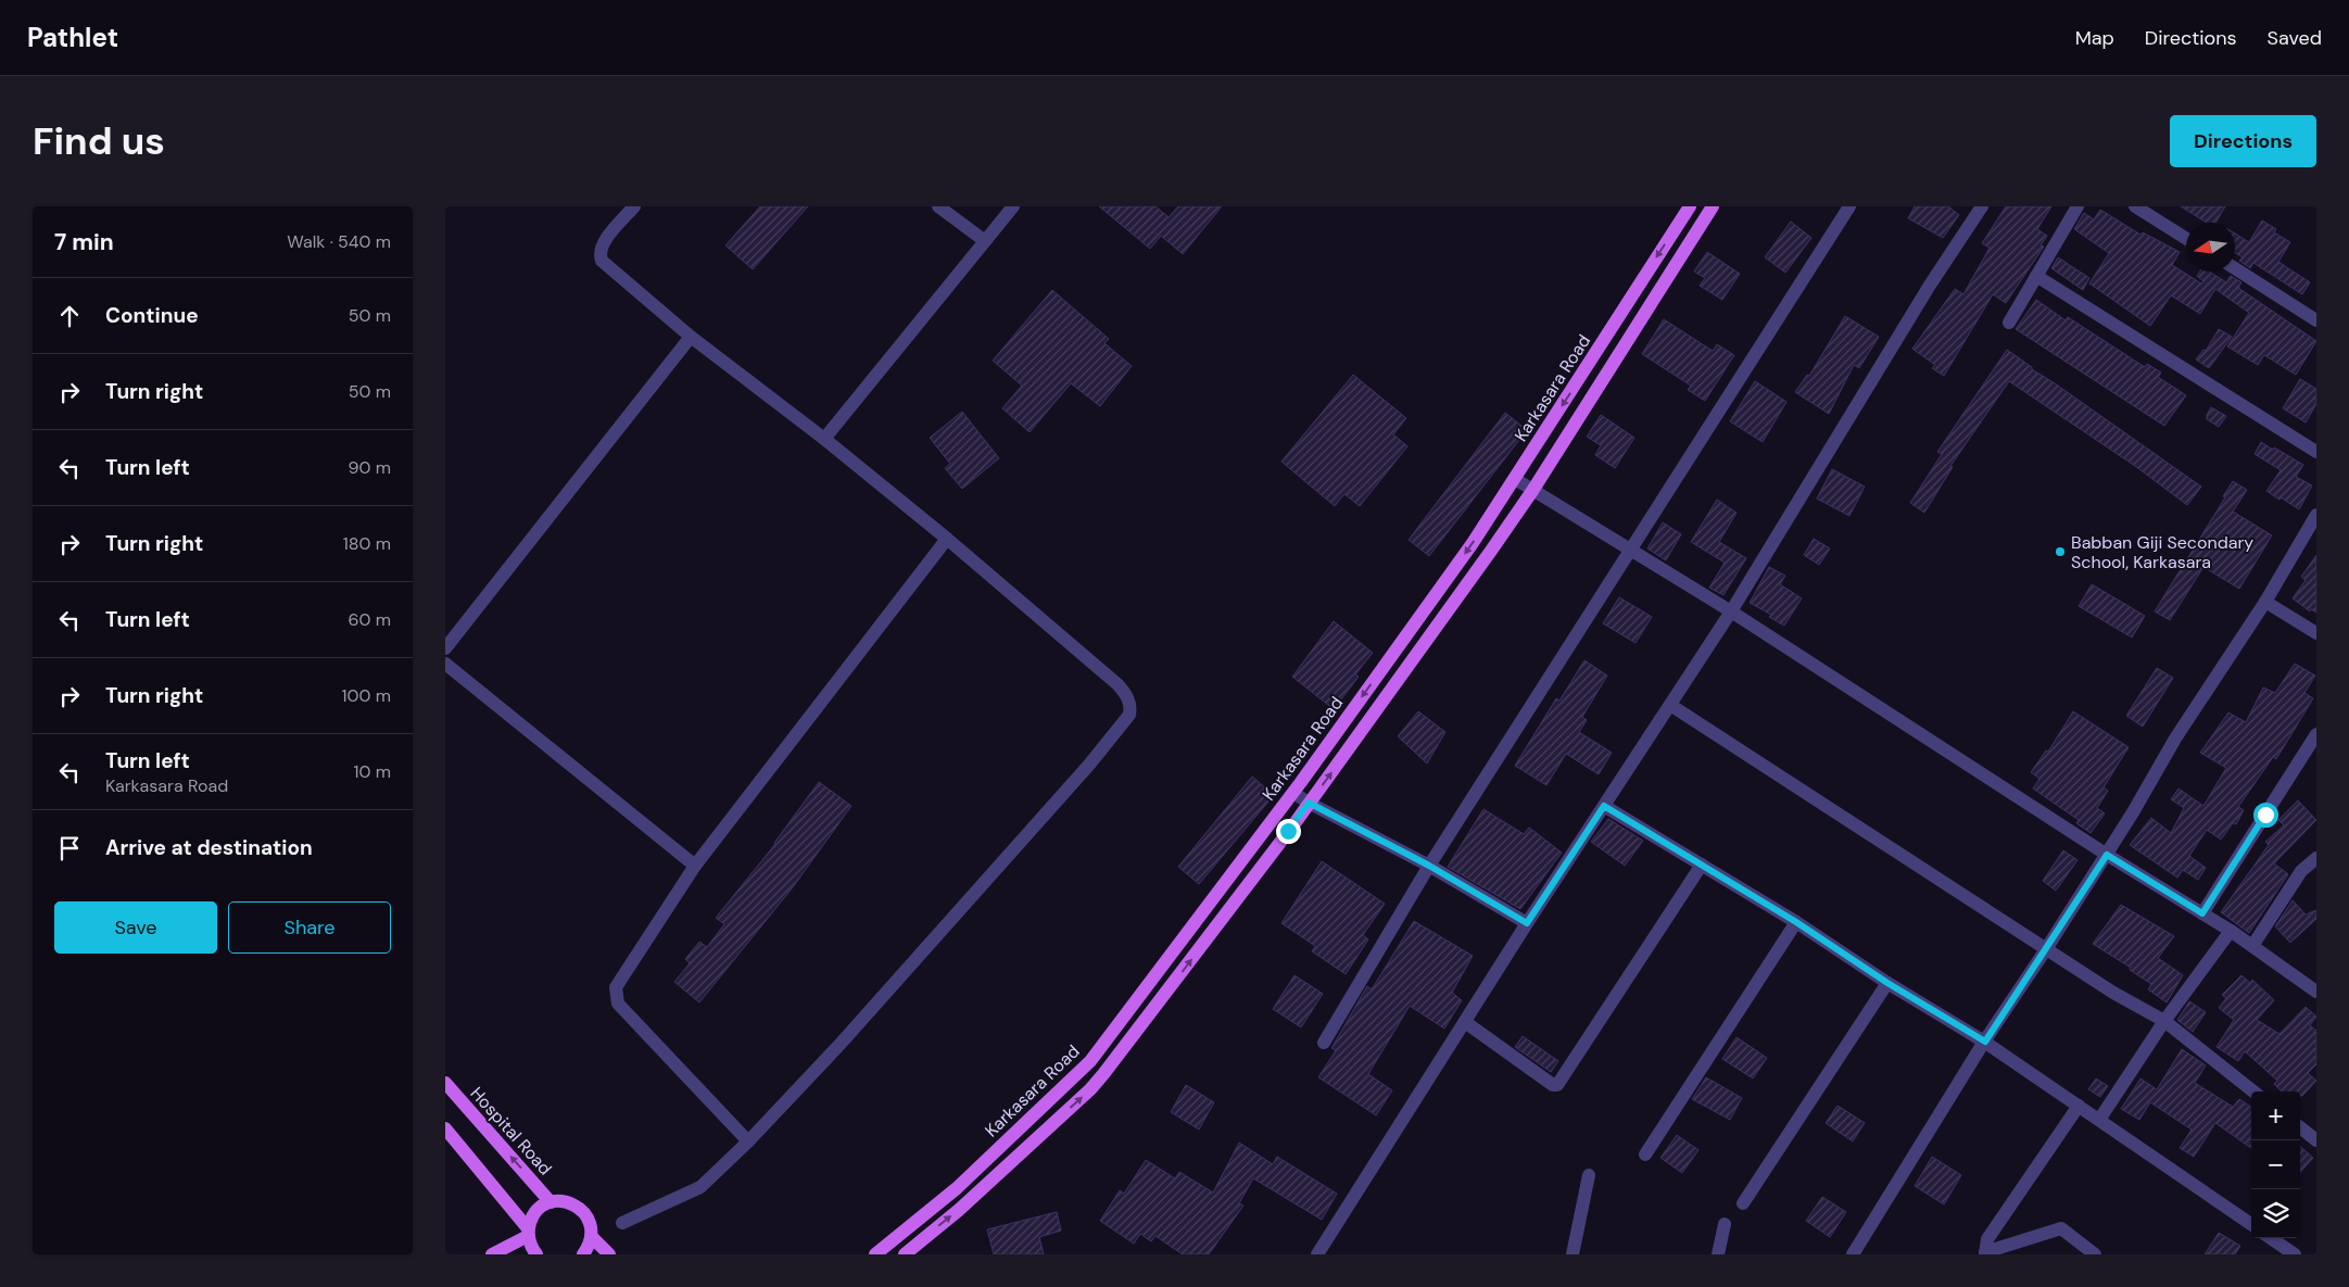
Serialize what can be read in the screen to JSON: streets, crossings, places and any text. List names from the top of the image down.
{
  "streets": {
    "main road": ["Karkasara Road", "Hospital Road"]
  },
  "places": ["Babban Giji Secondary School, Karkasara"],
  "north": "left",
  "page": {
    "header": "Pathlet",
    "nav": ["Map", "Directions", "Saved"],
    "buttons": [
      "Directions",
      ["Save", "Share"]
    ],
    "title": "Find us",
    "heading": ["7 min", "Walk · 540 m"],
    "list": [
      ["Continue", "50 m"],
      ["Turn right", "50 m"],
      ["Turn left", "90 m"],
      ["Turn right", "180 m"],
      ["Turn left", "60 m"],
      ["Turn right", "100 m"],
      ["Turn left", "Karkasara Road", "10 m"],
      "Arrive at destination"
    ],
    "map_buttons": ["+", "−"]
  }
}
